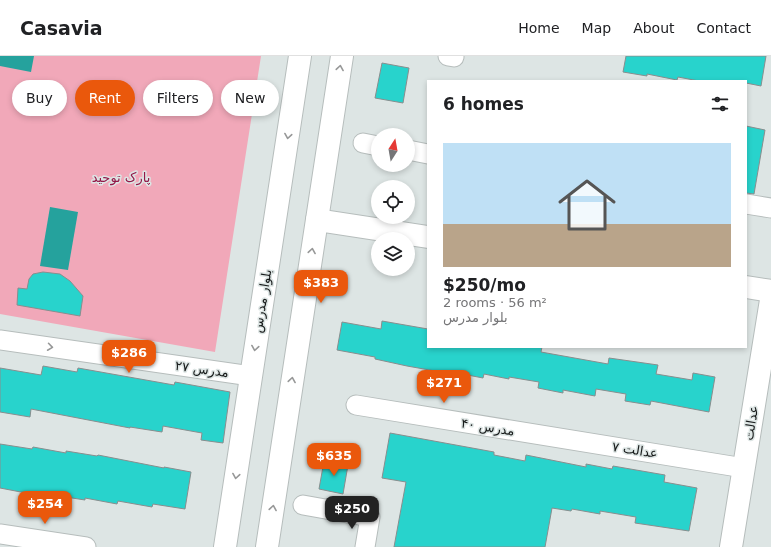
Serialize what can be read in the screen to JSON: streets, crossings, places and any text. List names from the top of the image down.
{
  "streets": {
    "main road": ["بلوار مدرس", "عدالت"],
    "street": ["مدرس ۲۷", "مدرس ۴۰", "عدالت ۷"]
  },
  "crossings": [
    ["بلوار مدرس", "مدرس ۲۷"],
    ["عدالت", "عدالت ۷"],
    ["مدرس ۴۰", "عدالت ۷"]
  ],
  "one_way": ["مدرس ۲۷"],
  "parks": ["پارک توحید"],
  "north": "top",
  "page": {
    "header": "Casavia",
    "nav": [
      "Home",
      "Map",
      "About",
      "Contact"
    ],
    "chip": [
      "Buy",
      "Rent",
      "Filters",
      "New"
    ],
    "heading": "6 homes",
    "list": [
      {
        "name": "$250/mo",
        "note": "2 rooms · 56 m² · بلوار مدرس"
      }
    ],
    "price": [
      "$383",
      "$286",
      "$271",
      "$635",
      "$254",
      "$250"
    ]
  }
}
